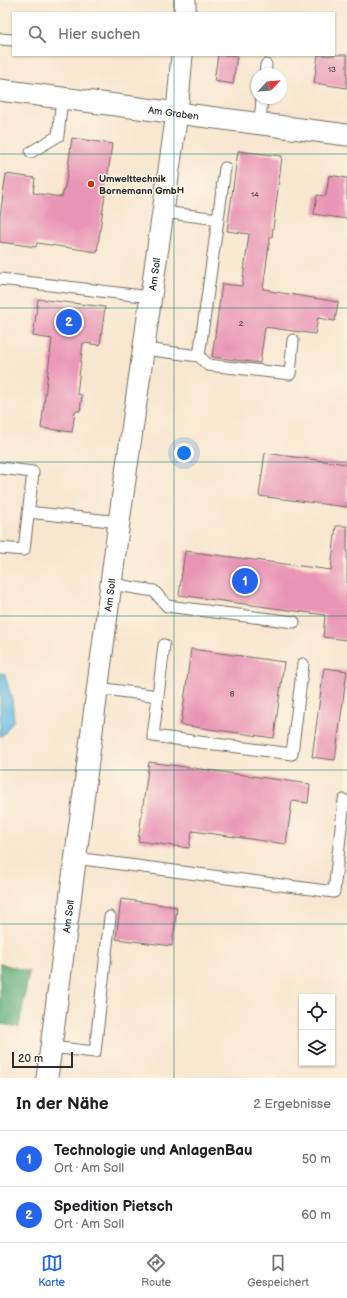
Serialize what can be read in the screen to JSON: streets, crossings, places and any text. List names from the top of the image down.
{
  "streets": {
    "street": ["Am Graben", "Am Soll"]
  },
  "crossings": [
    ["Am Graben", "Am Soll"]
  ],
  "places": ["Umwelttechnik Bornemann GmbH"],
  "house_numbers": [
    "13",
    "14",
    "2",
    "8"
  ],
  "scale_bar": "20 m",
  "north": "top right",
  "page": {
    "search": "Hier suchen",
    "pins": ["2", "1"],
    "scale": "20 m",
    "heading": ["In der Nähe", "2 Ergebnisse"],
    "list": [
      {
        "mark": "1",
        "name": "Technologie und AnlagenBau",
        "note": "Ort · Am Soll",
        "value": "50 m"
      },
      {
        "mark": "2",
        "name": "Spedition Pietsch",
        "note": "Ort · Am Soll",
        "value": "60 m"
      }
    ],
    "nav": ["Karte", "Route", "Gespeichert"]
  }
}
